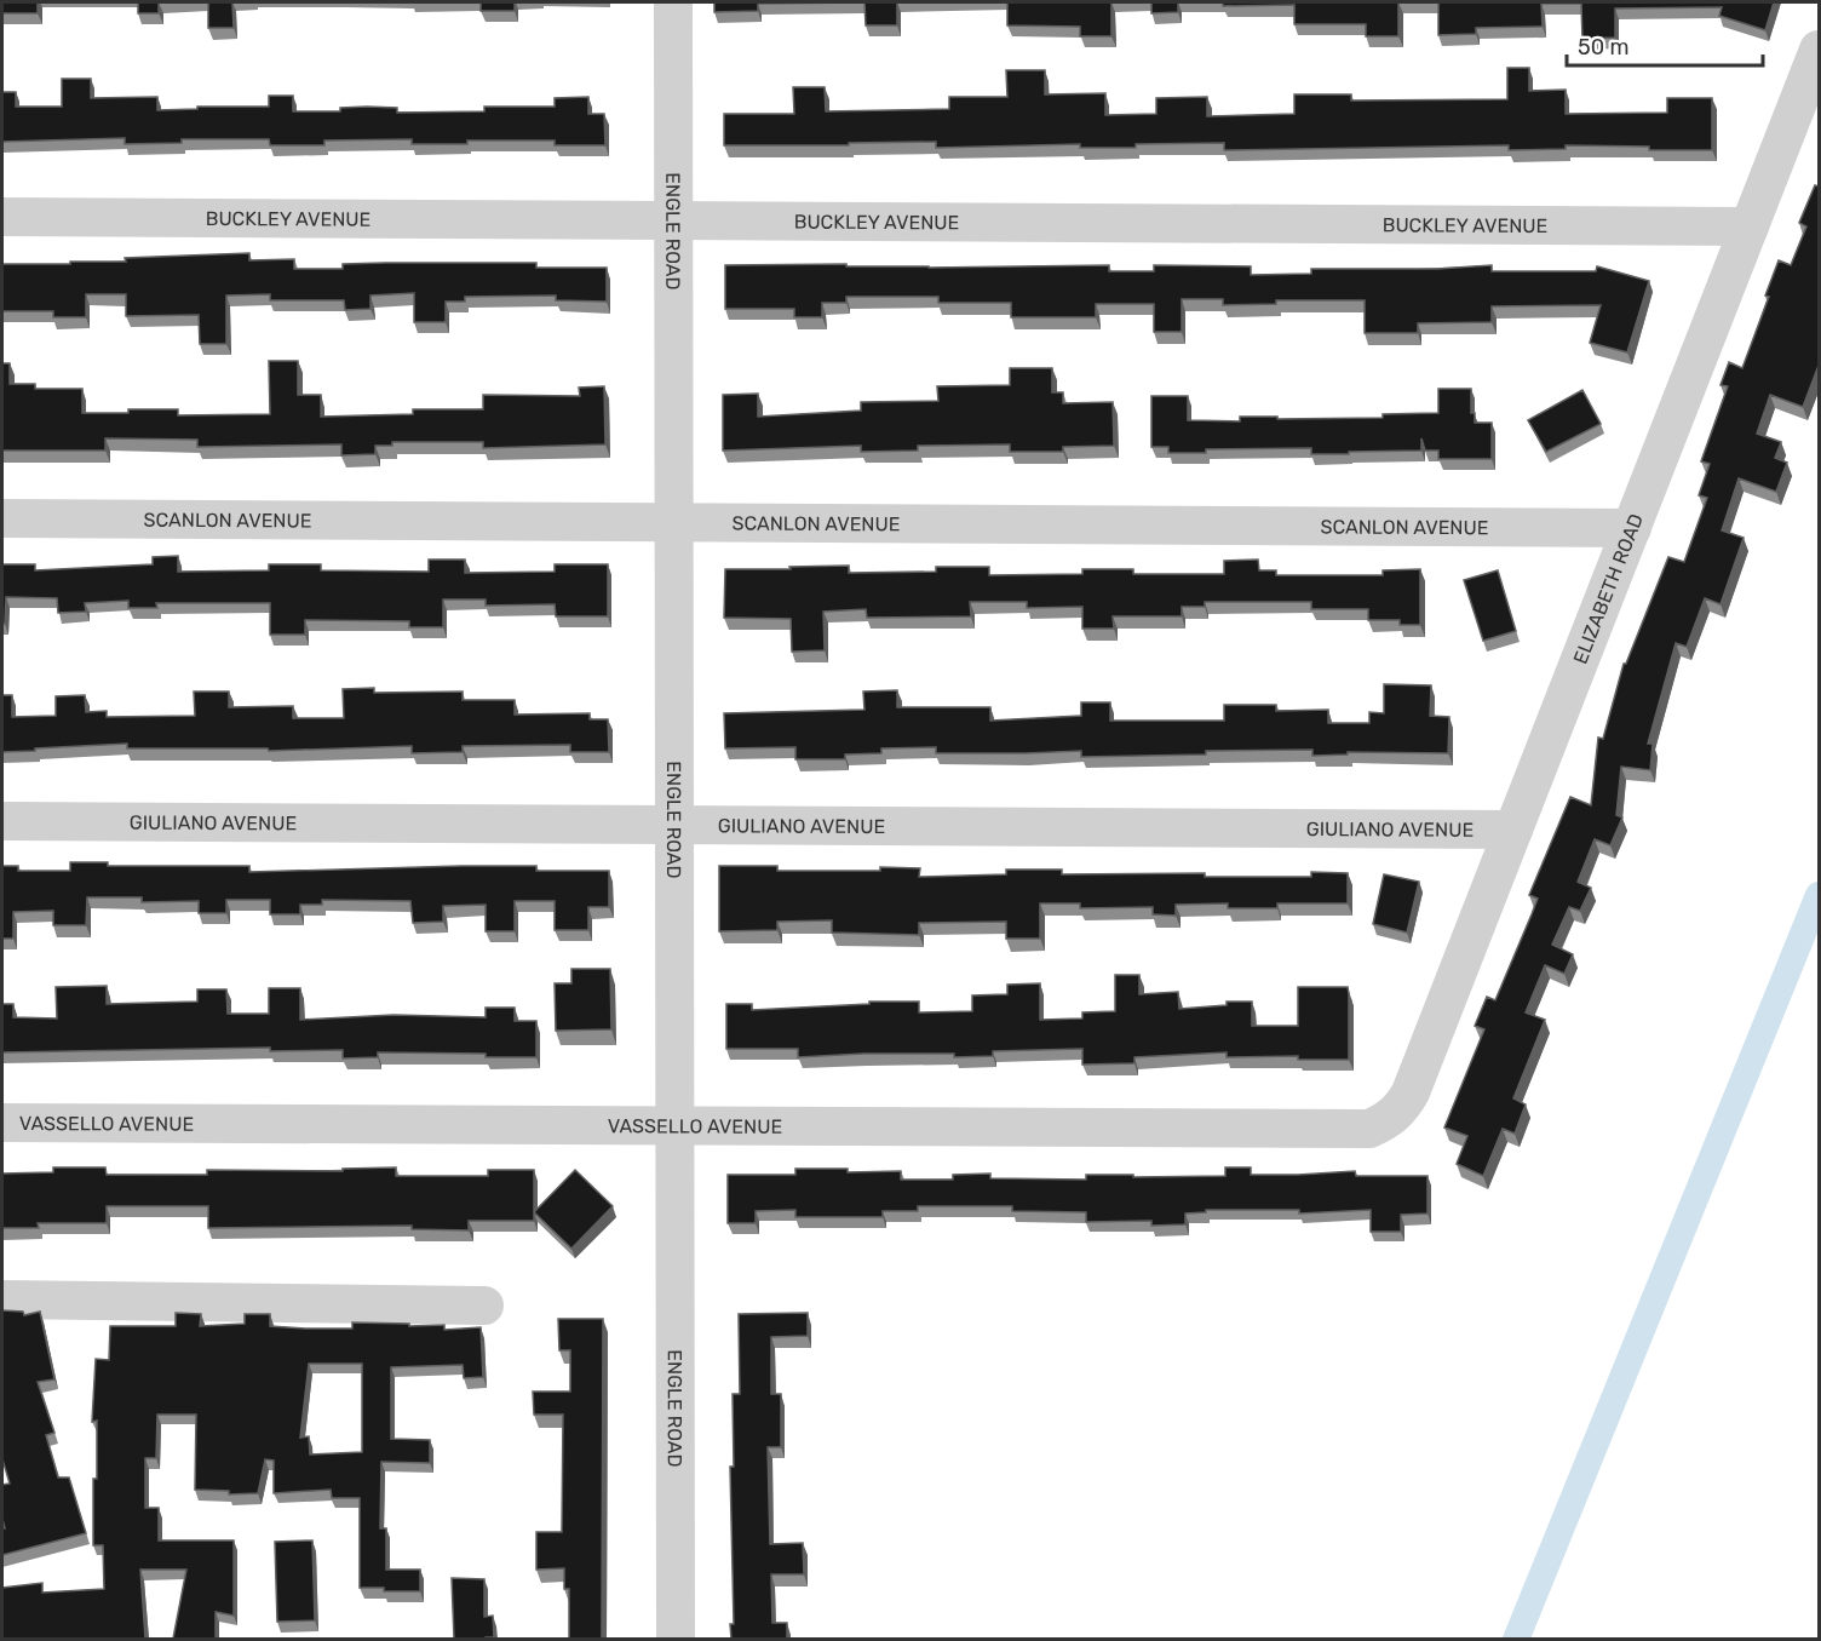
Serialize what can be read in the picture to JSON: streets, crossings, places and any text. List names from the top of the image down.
{
  "streets": {
    "street": [
      "BUCKLEY AVENUE",
      "ENGLE ROAD",
      "SCANLON AVENUE",
      "ELIZABETH ROAD",
      "GIULIANO AVENUE",
      "VASSELLO AVENUE"
    ]
  },
  "crossings": [
    ["BUCKLEY AVENUE", "ENGLE ROAD"],
    ["BUCKLEY AVENUE", "ELIZABETH ROAD"],
    ["ENGLE ROAD", "SCANLON AVENUE"],
    ["ENGLE ROAD", "GIULIANO AVENUE"],
    ["ENGLE ROAD", "VASSELLO AVENUE"],
    ["SCANLON AVENUE", "ELIZABETH ROAD"],
    ["ELIZABETH ROAD", "GIULIANO AVENUE"],
    ["ELIZABETH ROAD", "VASSELLO AVENUE"]
  ],
  "scale_bar": "50 m"
}
